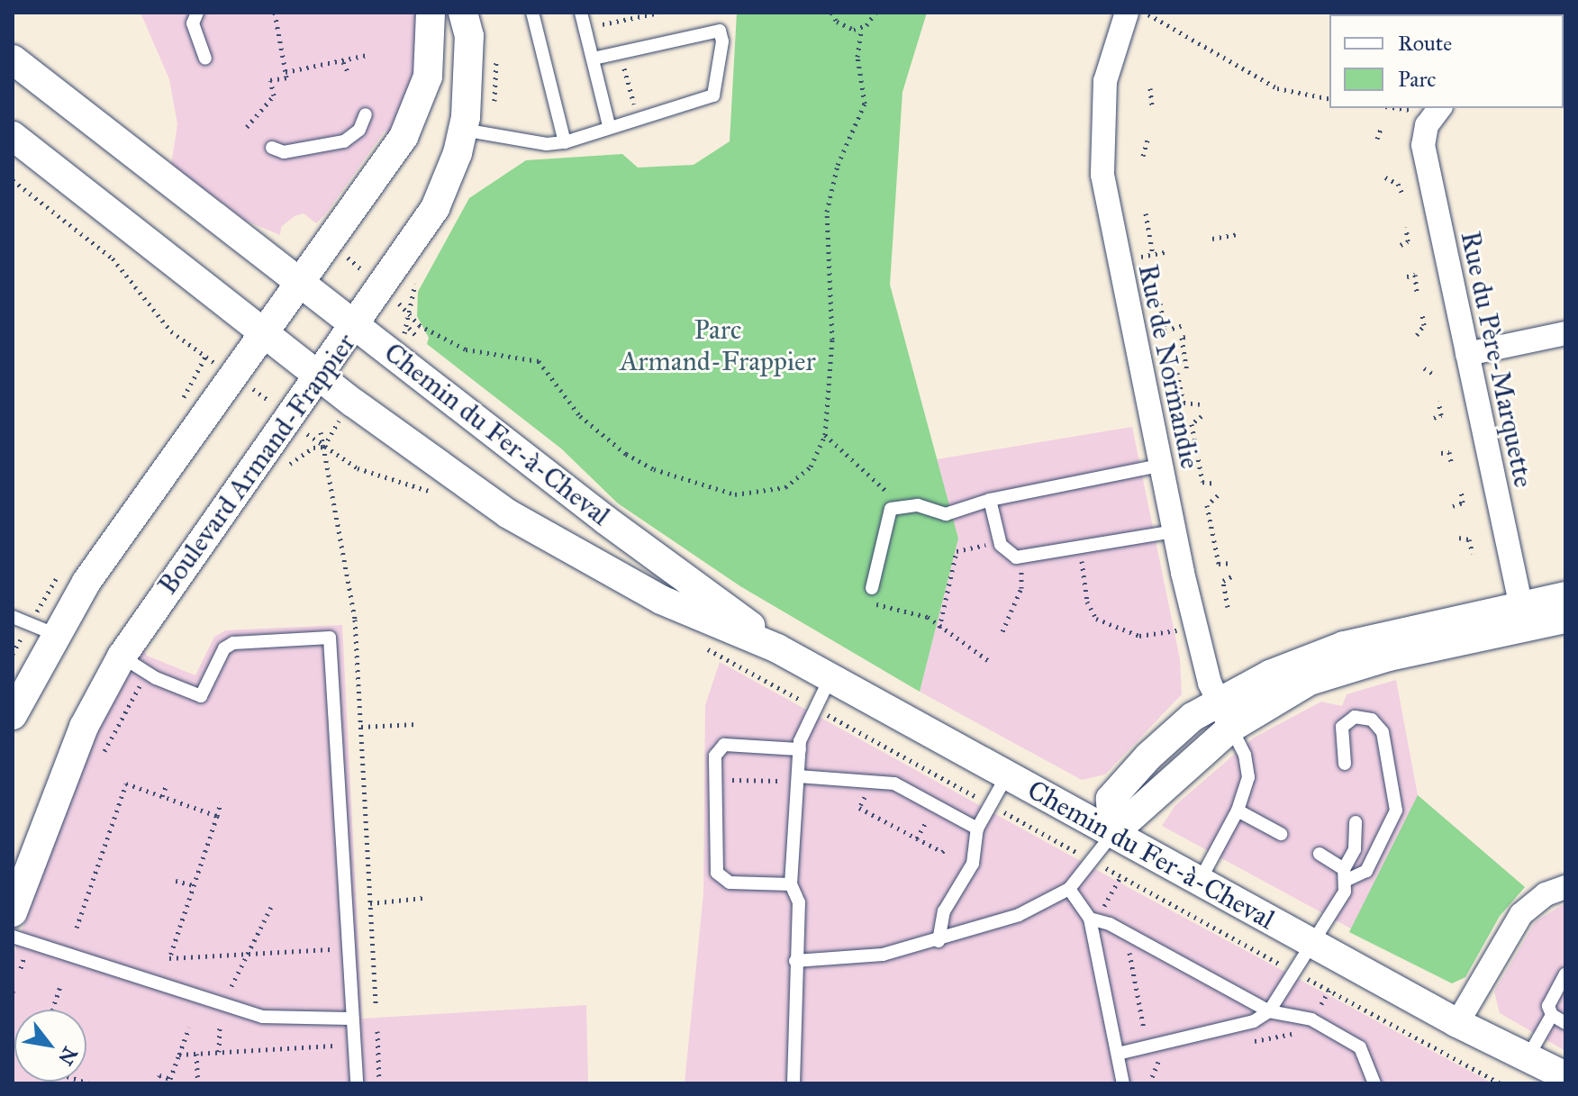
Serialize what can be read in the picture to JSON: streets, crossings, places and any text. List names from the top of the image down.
{
  "streets": {
    "street": [
      "Rue du Père-Marquette",
      "Rue de Normandie",
      "Chemin du Fer-à-Cheval",
      "Boulevard Armand-Frappier"
    ]
  },
  "crossings": [
    ["Chemin du Fer-à-Cheval", "Boulevard Armand-Frappier"]
  ],
  "parks": ["Parc Armand-Frappier"],
  "legend": ["Route", "Parc"],
  "north": "bottom right"
}
